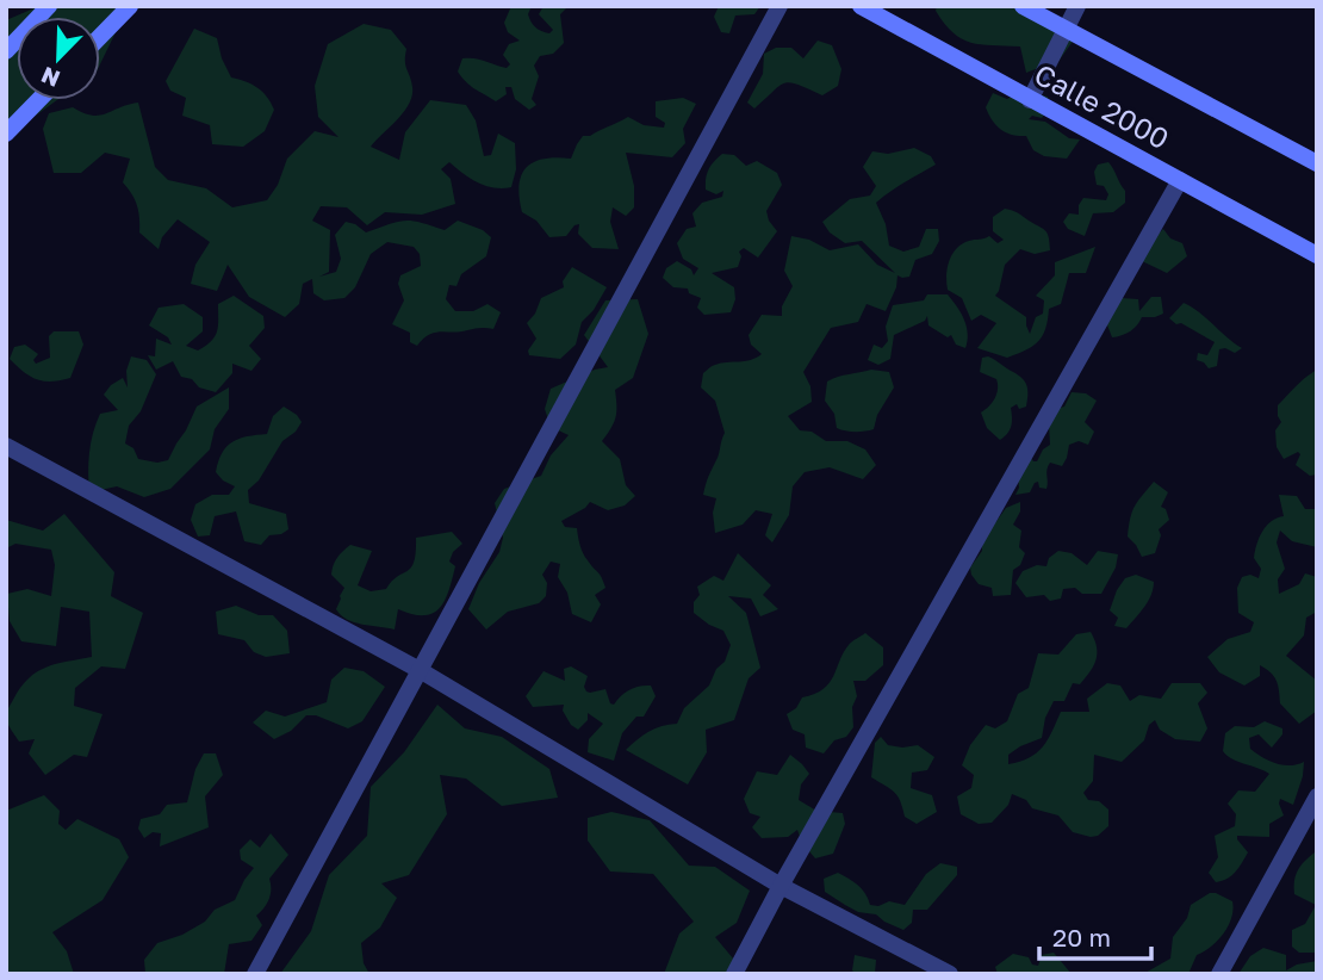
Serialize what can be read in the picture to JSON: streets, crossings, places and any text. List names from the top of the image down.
{
  "streets": {
    "street": ["Calle 2000"]
  },
  "scale_bar": "20 m",
  "north": "bottom left"
}
